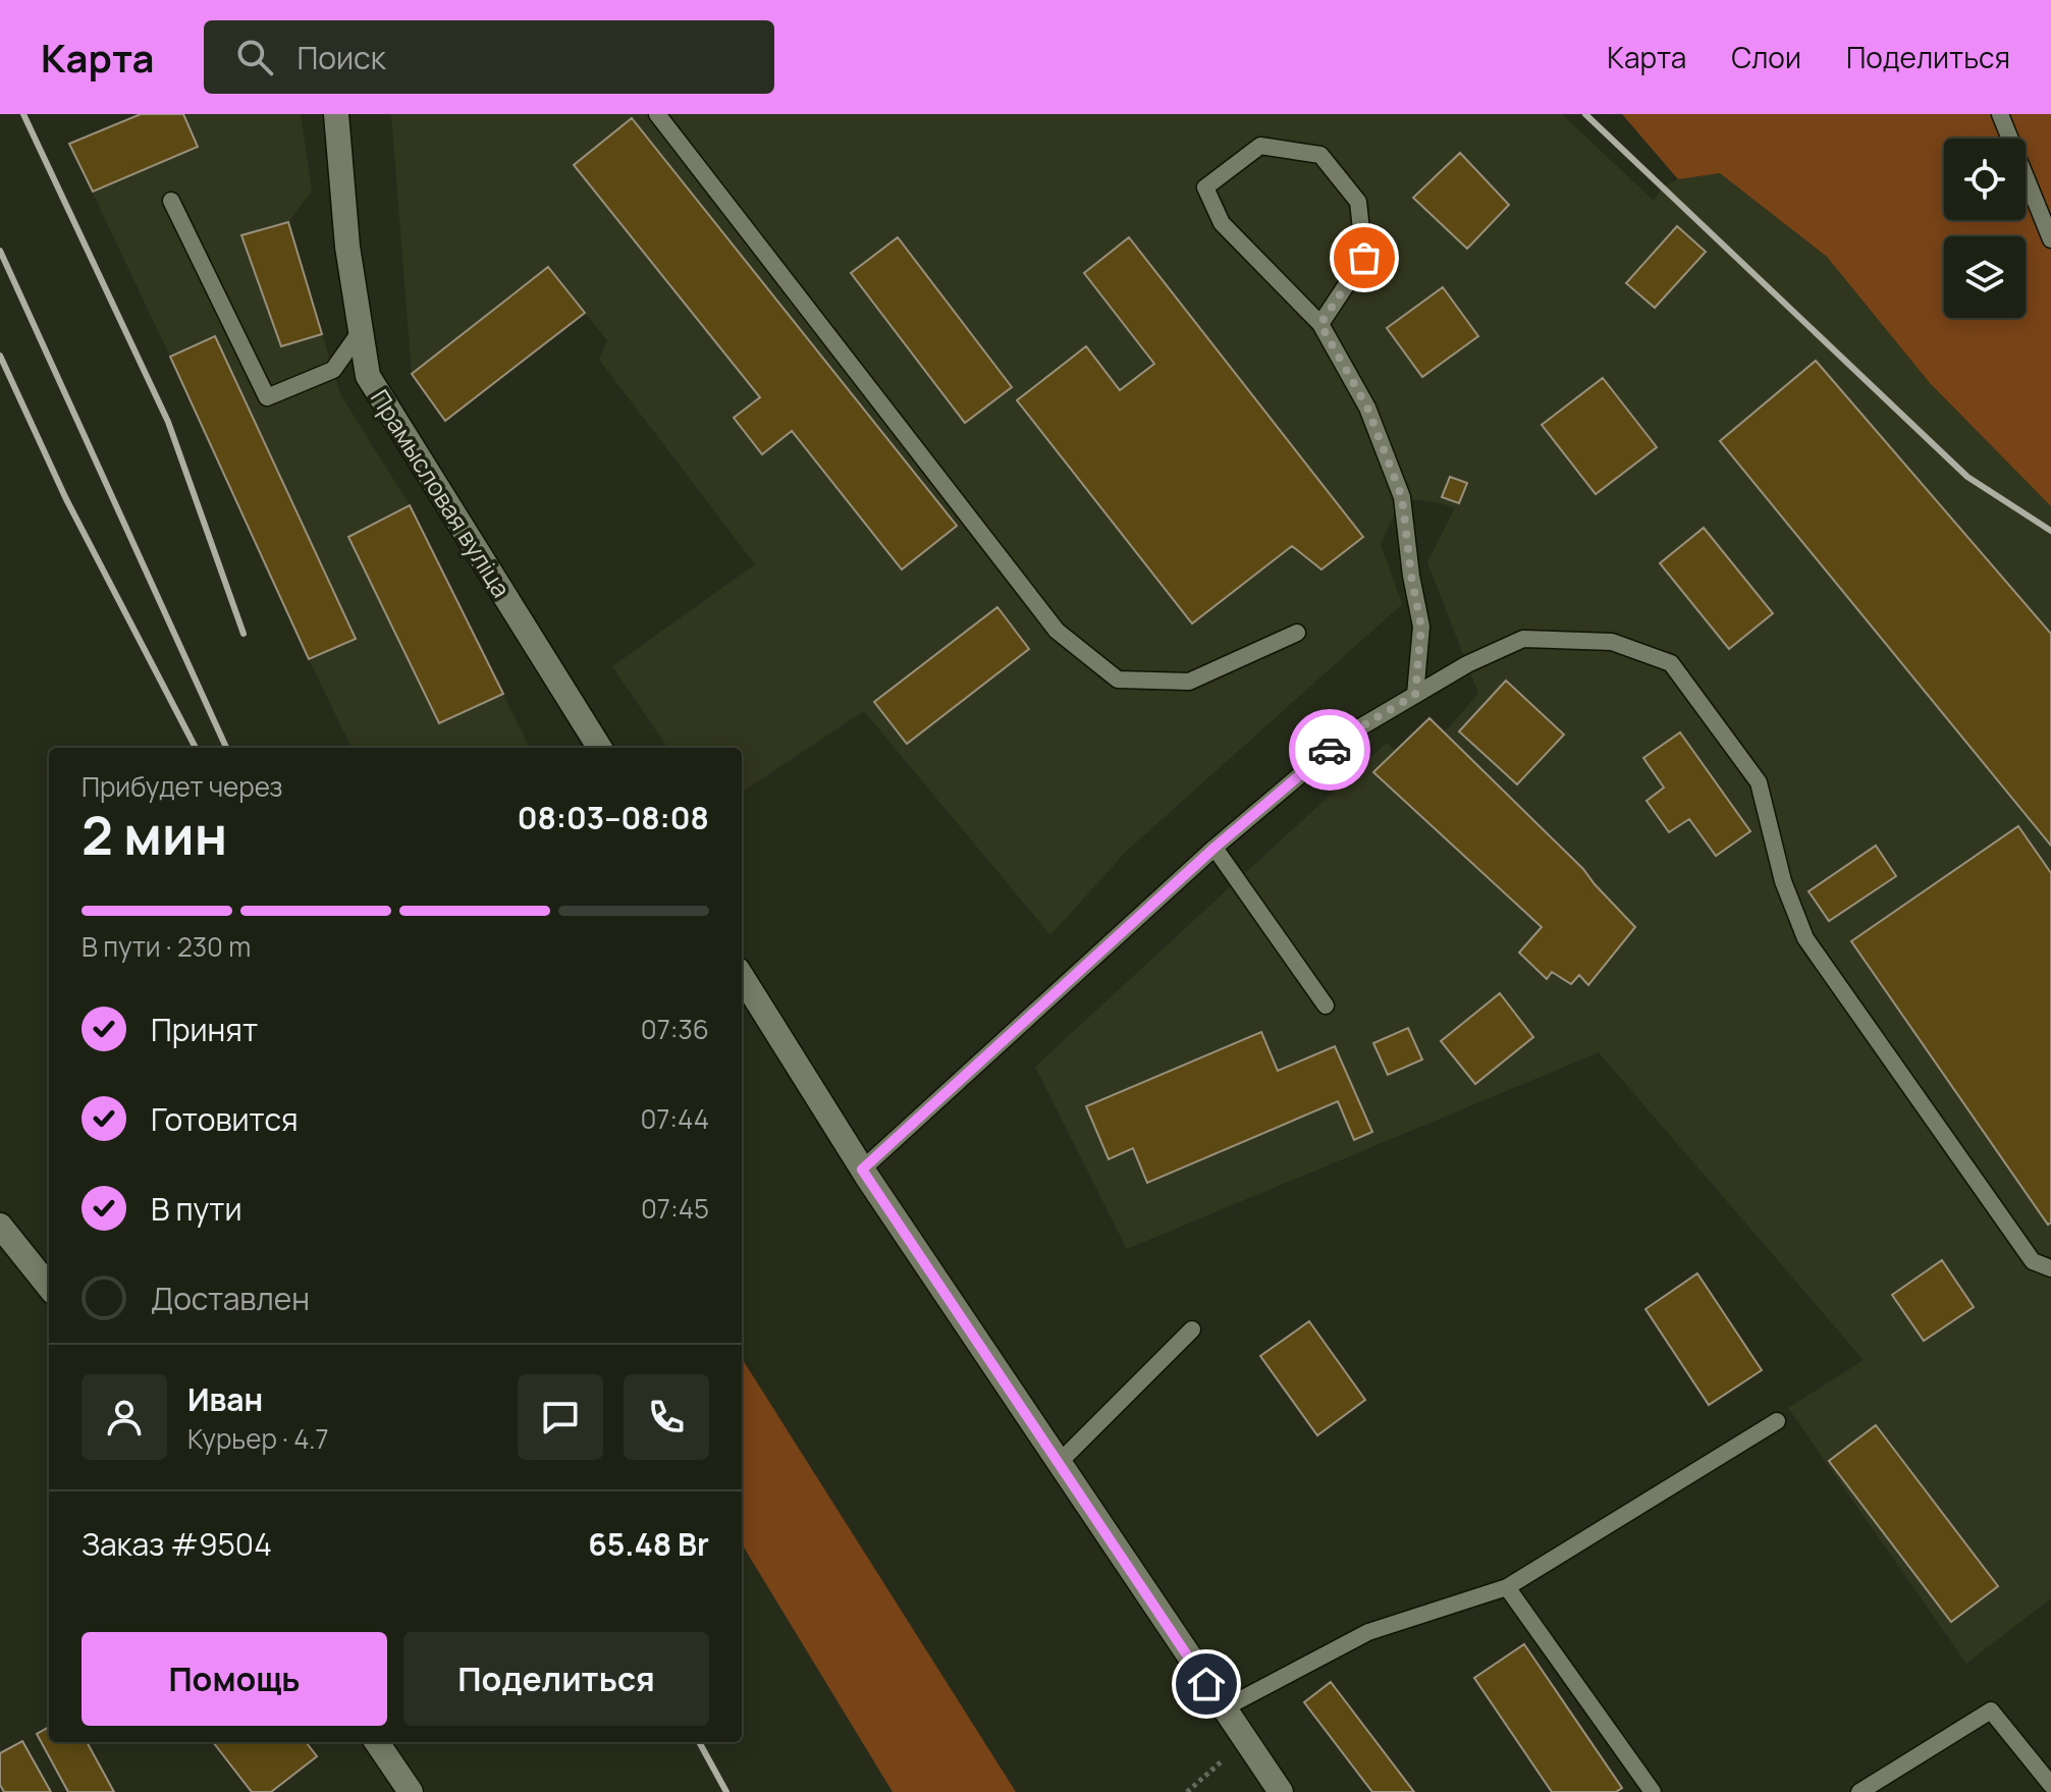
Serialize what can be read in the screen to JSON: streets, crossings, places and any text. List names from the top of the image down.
{
  "streets": {
    "street": ["Прамысловая вуліца"]
  },
  "page": {
    "header": "Карта",
    "search": "Поиск",
    "nav": ["Карта", "Слои", "Поделиться"],
    "heading": ["2 мин", "Прибудет через", "08:03–08:08"],
    "panel": [
      "Иван",
      "Курьер · 4.7",
      "Заказ #9504",
      "65.48 Br"
    ],
    "bar": "В пути · 230 m",
    "list": [
      ["Принят", "07:36"],
      ["Готовится", "07:44"],
      ["В пути", "07:45"],
      "Доставлен"
    ],
    "buttons": ["Помощь", "Поделиться"]
  }
}
